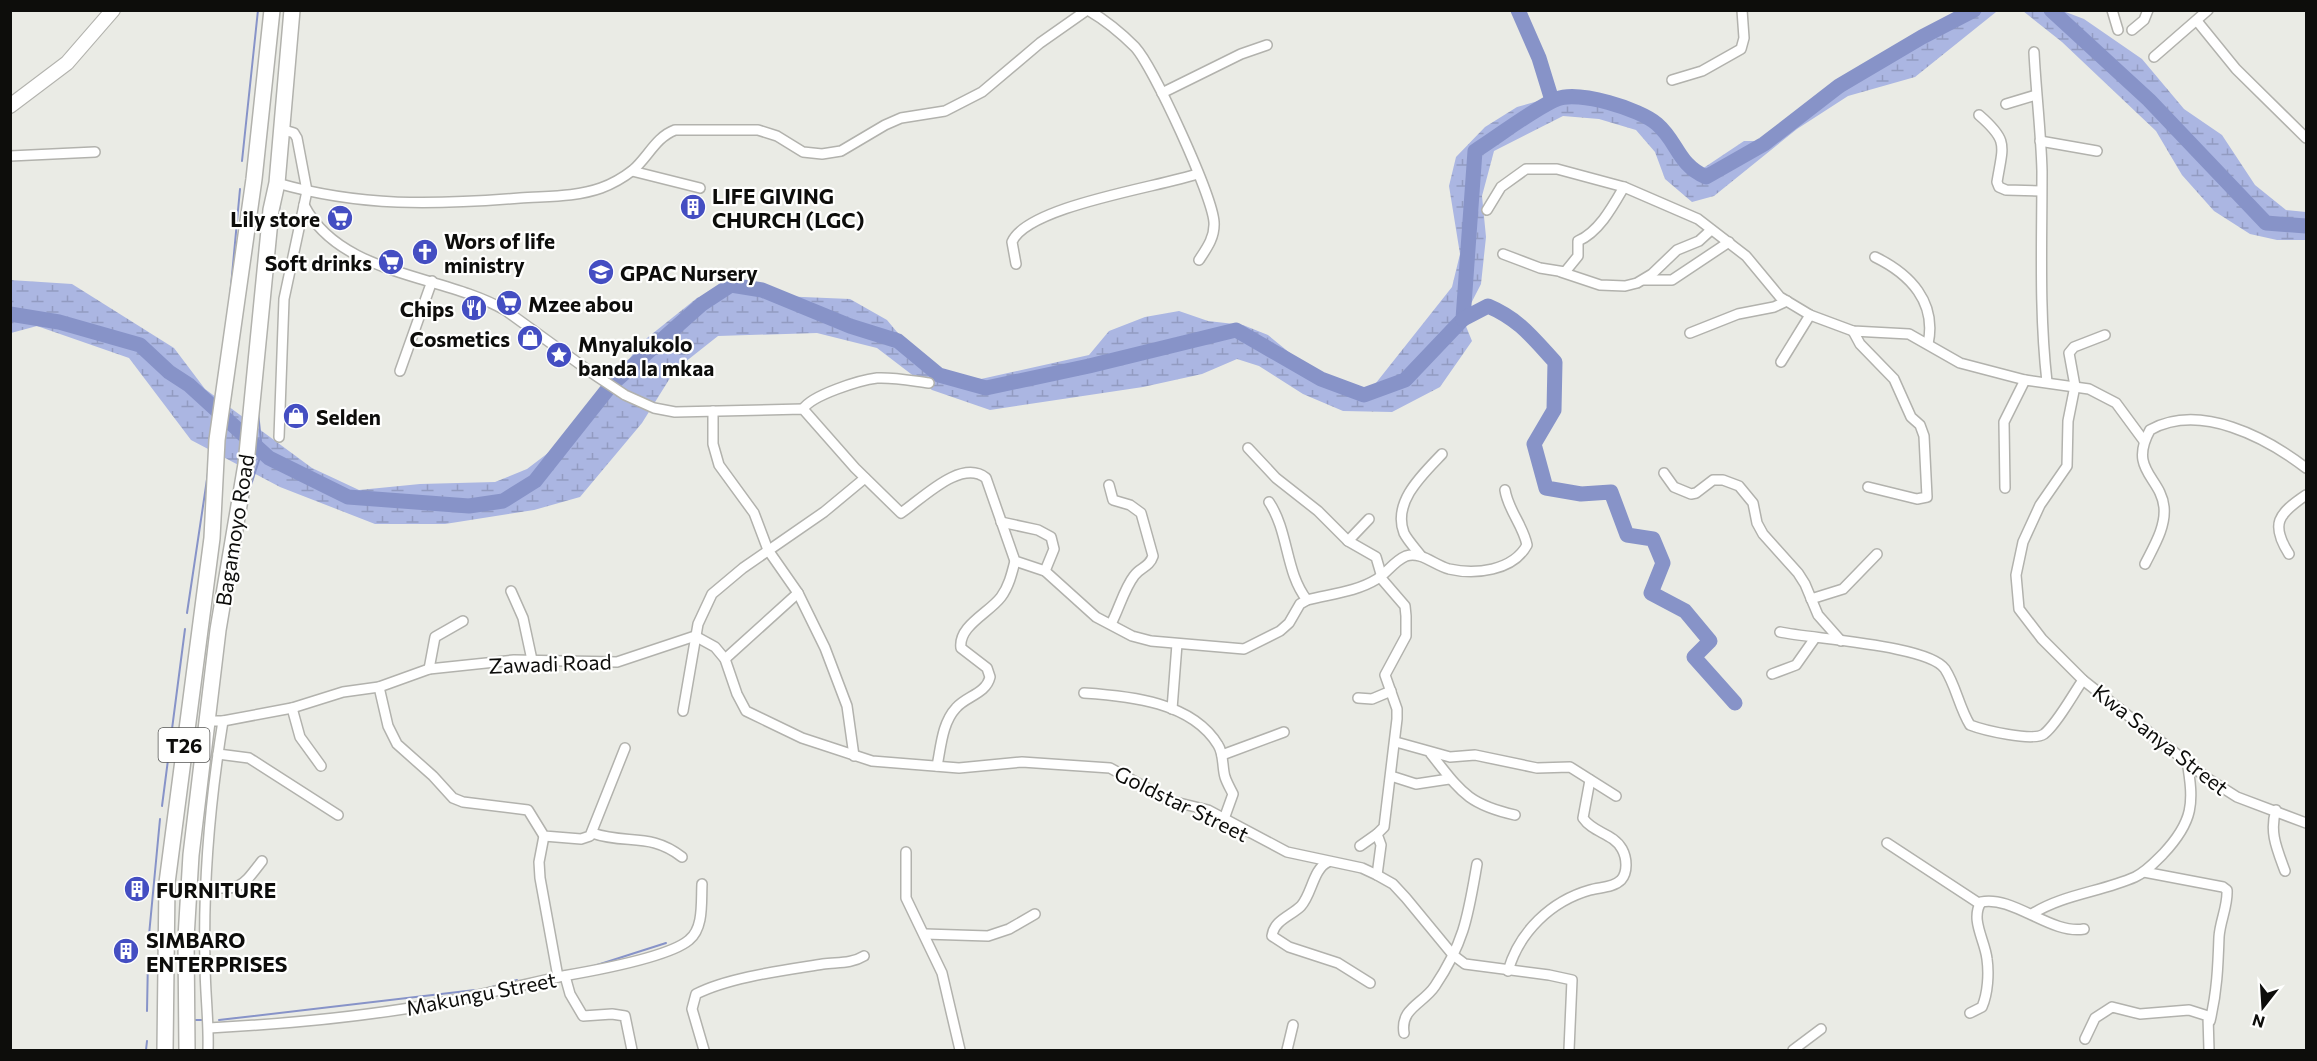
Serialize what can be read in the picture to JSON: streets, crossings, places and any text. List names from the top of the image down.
{
  "streets": {
    "highway": ["Bagamoyo Road", "T26"],
    "street": [
      "Zawadi Road",
      "Kwa Sanya Street",
      "Goldstar Street",
      "Makungu Street"
    ]
  },
  "crossings": [
    ["Bagamoyo Road", "Zawadi Road"]
  ],
  "places": {
    "building": ["LIFE GIVING CHURCH (LGC)", "FURNITURE", "SIMBARO ENTERPRISES"],
    "supermarket": ["Lily store", "Soft drinks", "Mzee abou"],
    "church": ["Wors of life ministry"],
    "school or university": ["GPAC Nursery"],
    "restaurant": ["Chips"],
    "shop": ["Cosmetics", "Selden"],
    "place": ["Mnyalukolo banda la mkaa"]
  },
  "north": "bottom"
}
